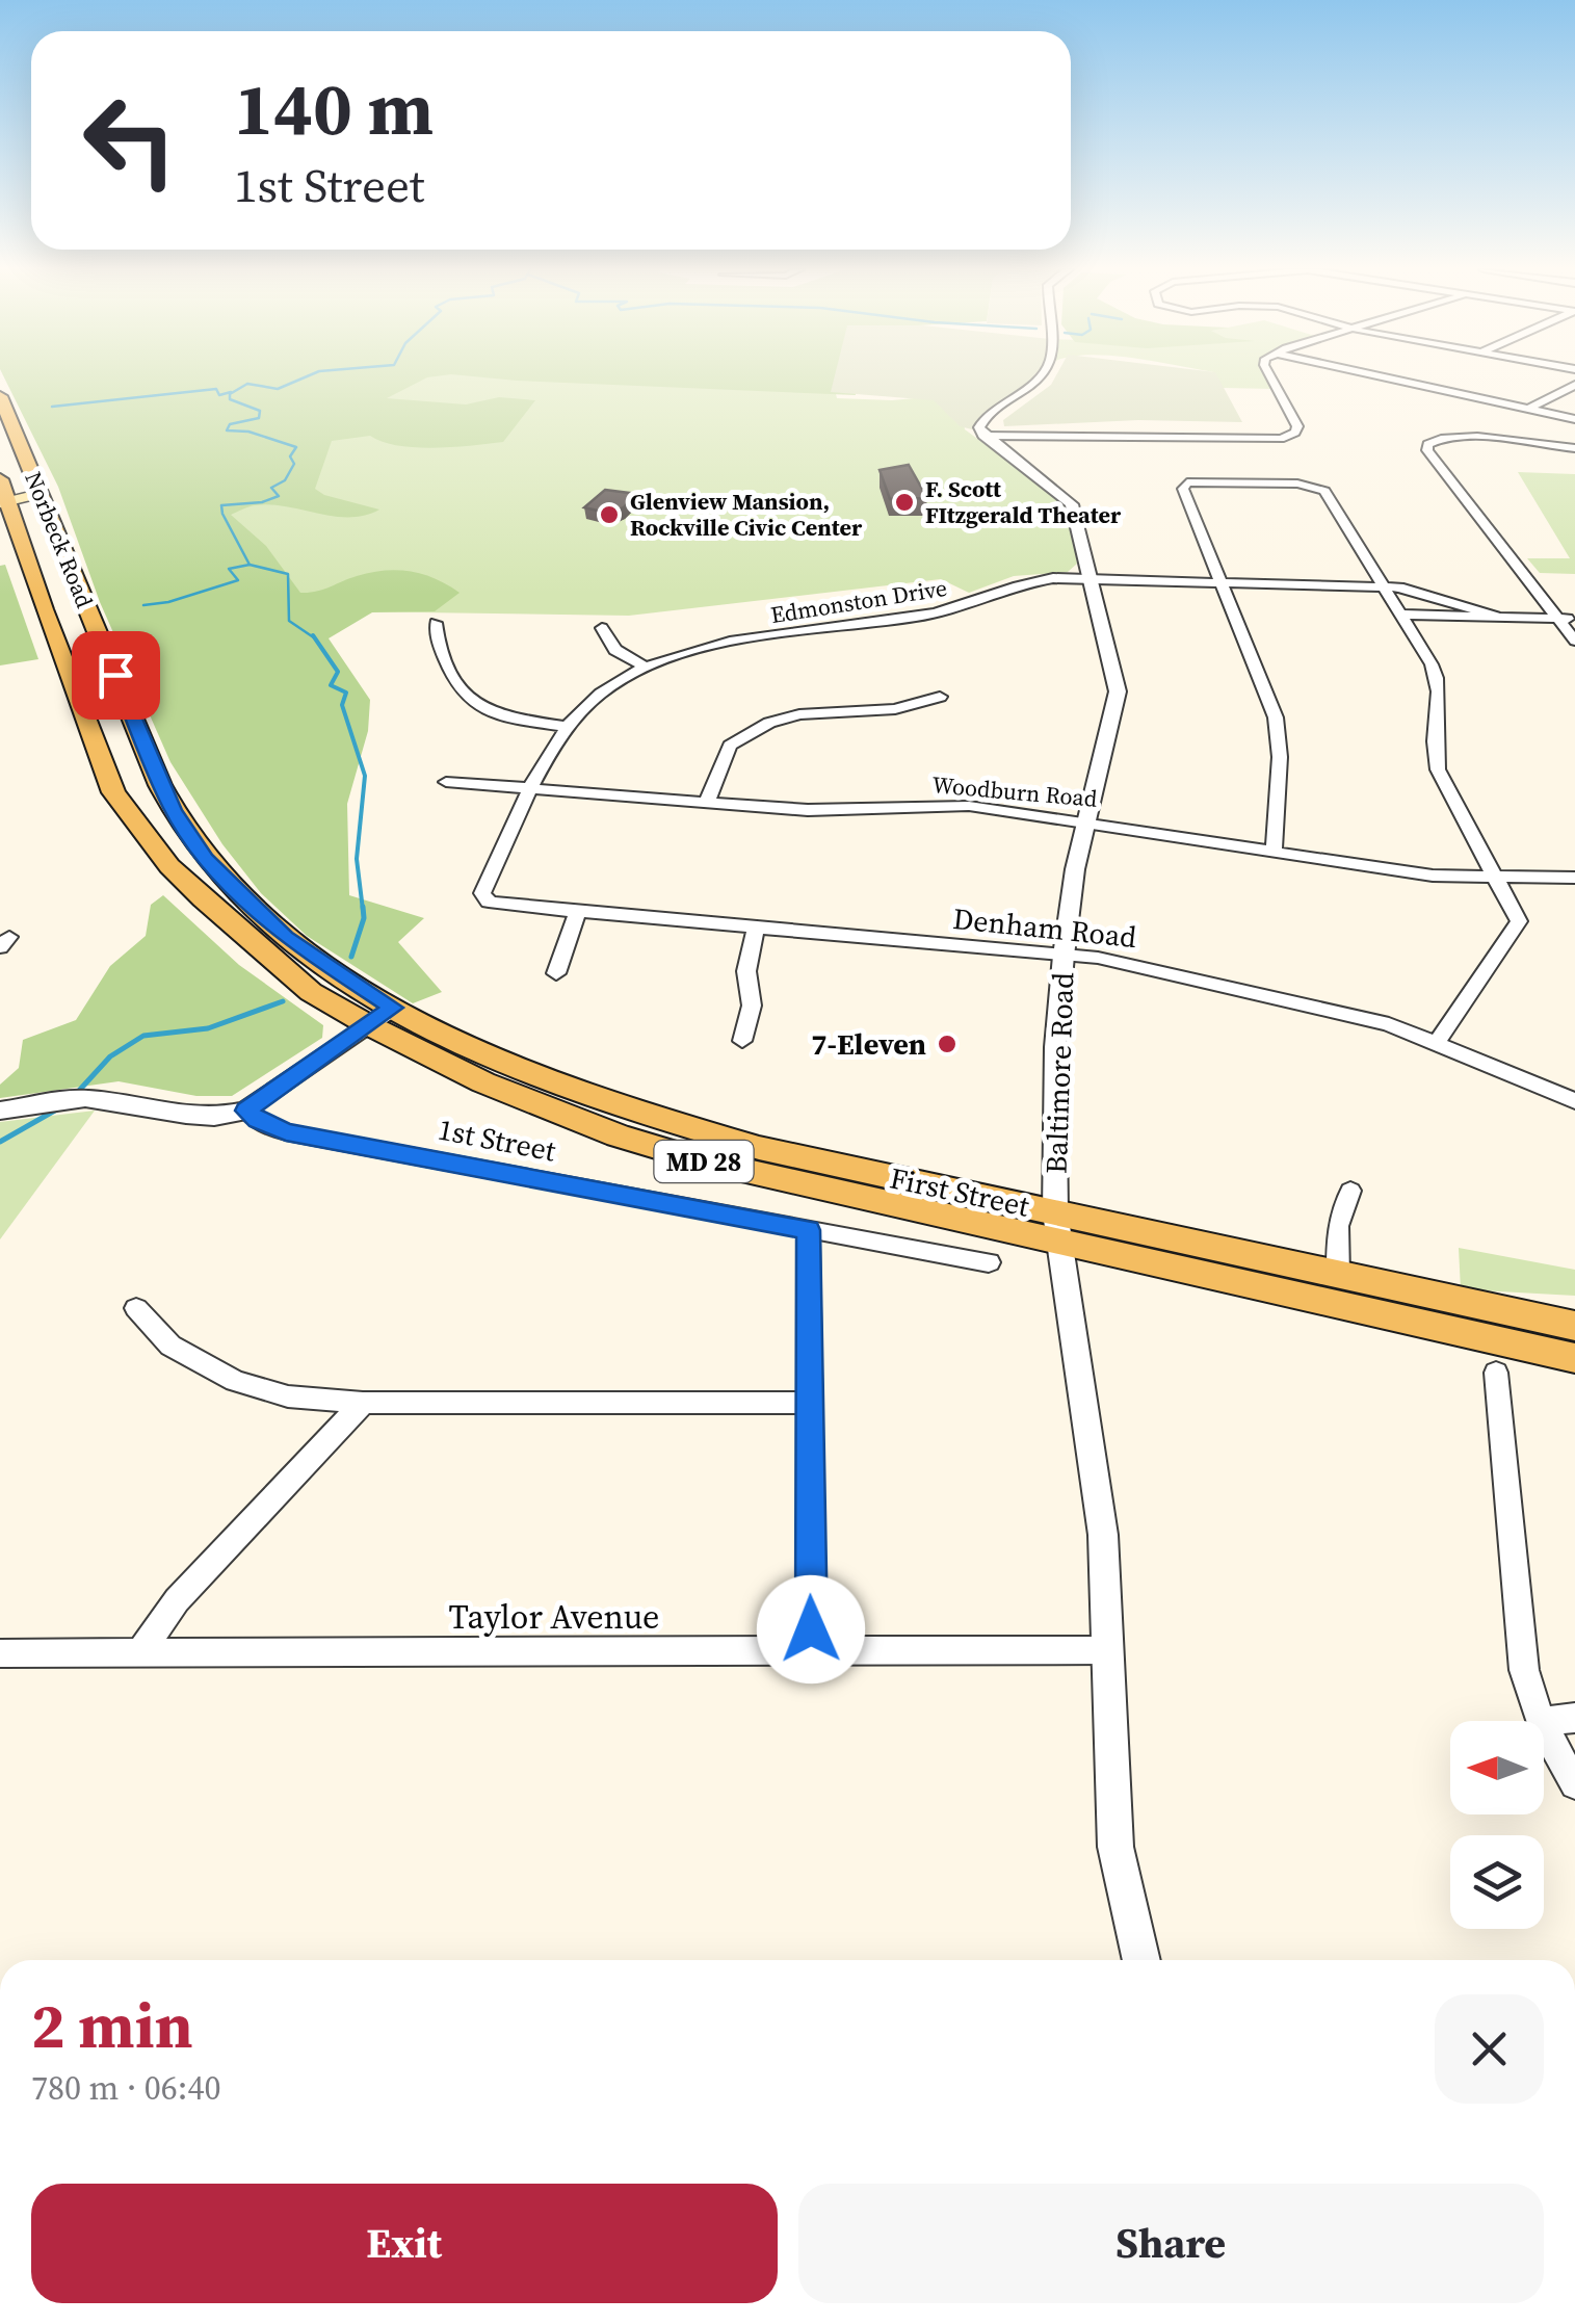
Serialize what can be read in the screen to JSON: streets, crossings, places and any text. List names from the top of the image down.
{
  "streets": {
    "main road": ["Norbeck Road", "MD 28", "First Street"],
    "street": [
      "Edmonston Drive",
      "Woodburn Road",
      "Denham Road",
      "Baltimore Road",
      "1st Street",
      "Taylor Avenue"
    ]
  },
  "crossings": [
    ["Norbeck Road", "First Street"],
    ["Edmonston Drive", "Woodburn Road"],
    ["Edmonston Drive", "Denham Road"],
    ["Edmonston Drive", "Baltimore Road"],
    ["Woodburn Road", "Baltimore Road"],
    ["Denham Road", "Baltimore Road"],
    ["Baltimore Road", "First Street"],
    ["Baltimore Road", "Taylor Avenue"]
  ],
  "places": ["F. Scott FItzgerald Theater", "Glenview Mansion, Rockville Civic Center", "7-Eleven"],
  "north": "left",
  "page": {
    "turn": ["140 m", "1st Street"],
    "heading": ["2 min", "780 m · 06:40"],
    "buttons": ["Exit", "Share"]
  }
}
